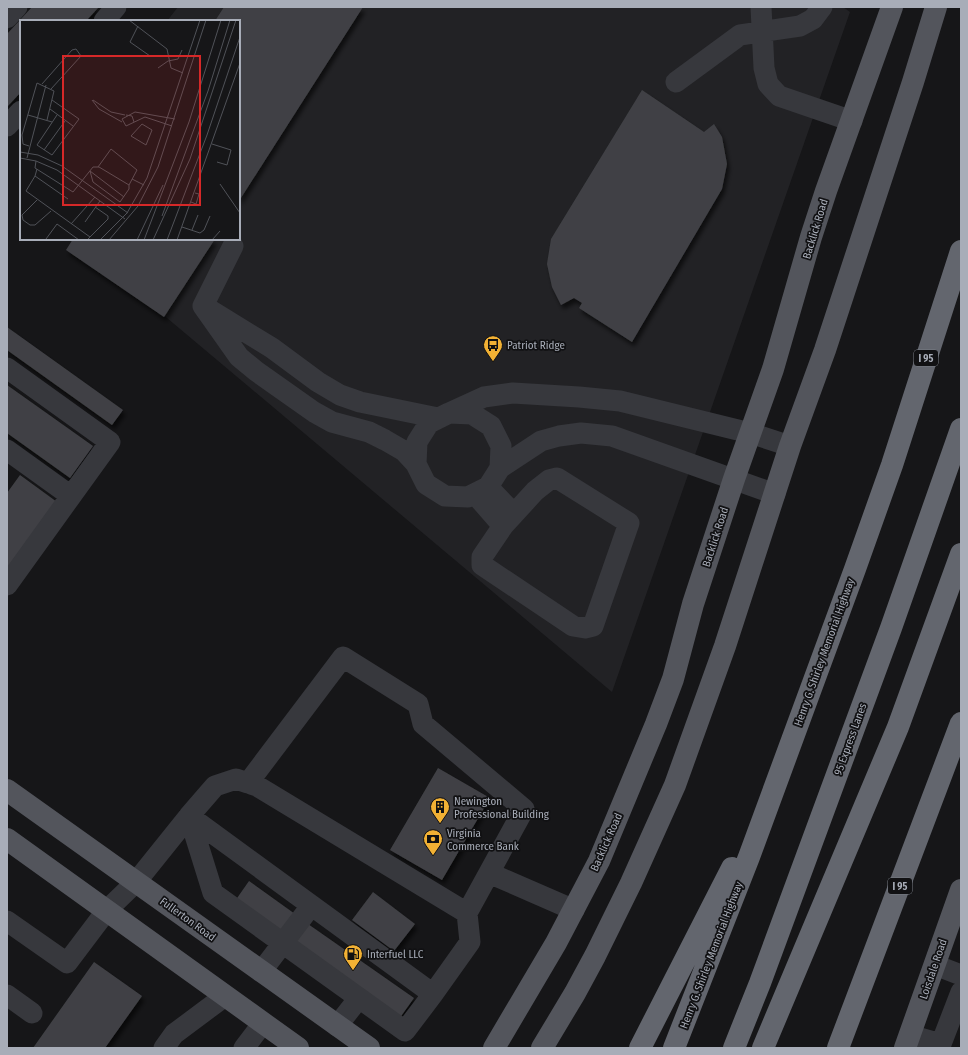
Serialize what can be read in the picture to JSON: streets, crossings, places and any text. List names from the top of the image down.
{
  "streets": {
    "highway": ["I 95", "Henry G. Shirley Memorial Highway", "95 Express Lanes"],
    "main road": ["Backlick Road", "Fullerton Road", "Loisdale Road"]
  },
  "places": {
    "bus stop": ["Patriot Ridge"],
    "building": ["Newington Professional Building"],
    "bank": ["Virginia Commerce Bank"],
    "fuel station": ["Interfuel LLC"]
  }
}
